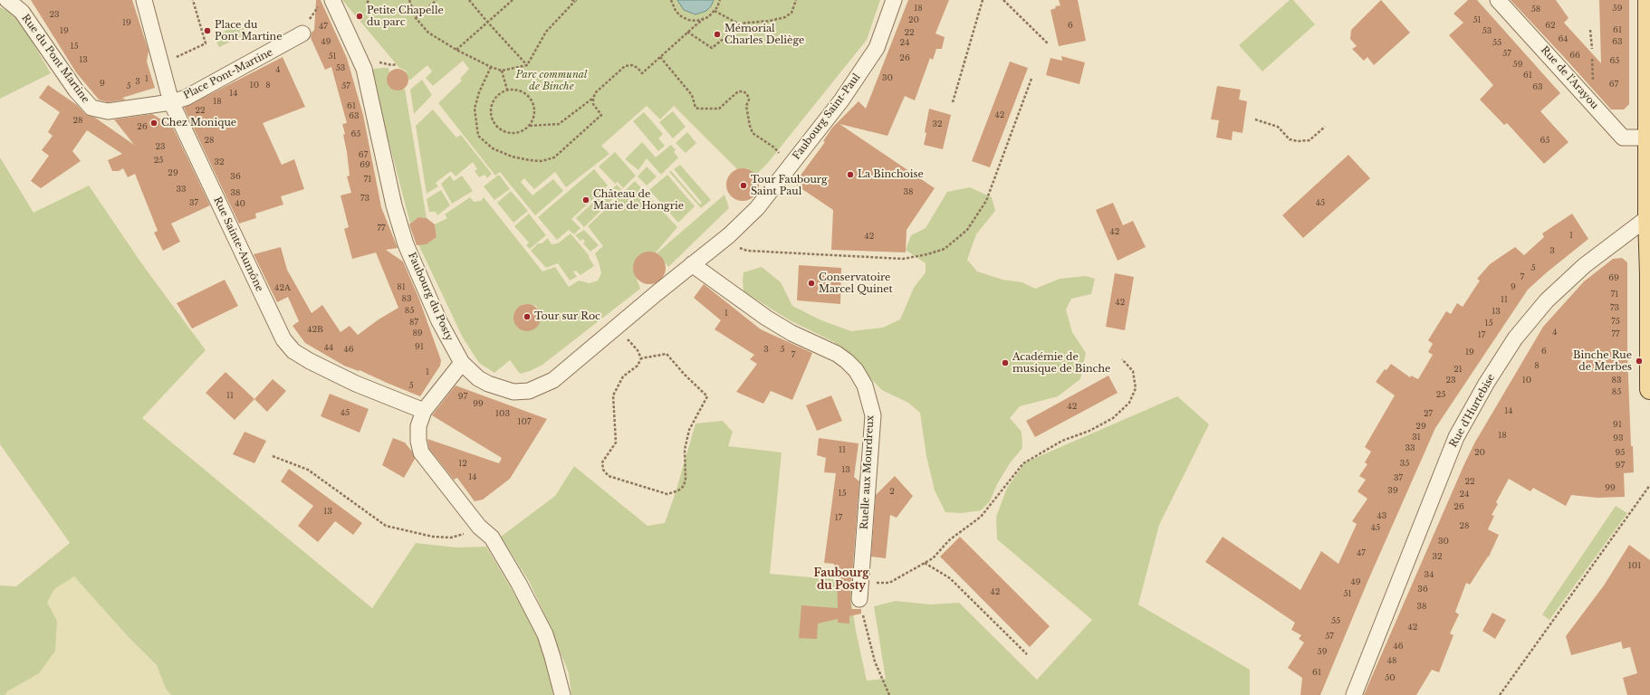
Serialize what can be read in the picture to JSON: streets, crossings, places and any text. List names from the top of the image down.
{
  "streets": {
    "street": [
      "Rue du Pont Martine",
      "Place Pont-Martine",
      "Rue de l'Arayou",
      "Faubourg Saint-Paul",
      "Rue Sainte-Aumône",
      "Faubourg du Posty",
      "Rue d'Hurtebise",
      "Ruelle aux Mourdreux"
    ]
  },
  "crossings": [
    ["Rue du Pont Martine", "Place Pont-Martine"],
    ["Rue du Pont Martine", "Rue Sainte-Aumône"],
    ["Place Pont-Martine", "Rue Sainte-Aumône"],
    ["Faubourg Saint-Paul", "Faubourg du Posty"],
    ["Faubourg Saint-Paul", "Ruelle aux Mourdreux"],
    ["Faubourg du Posty", "Ruelle aux Mourdreux"]
  ],
  "districts": ["Faubourg du Posty"],
  "parks": ["Parc communal de Binche"],
  "places": [
    "Petite Chapelle du parc",
    "Place du Pont Martine",
    "Mémorial Charles Deliège",
    "Chez Monique",
    "La Binchoise",
    "Tour Faubourg Saint Paul",
    "Château de Marie de Hongrie",
    "Conservatoire Marcel Quinet",
    "Tour sur Roc",
    "Binche Rue de Merbes",
    "Académie de musique de Binche"
  ],
  "house_numbers": [
    "18",
    "59",
    "58",
    "23",
    "20",
    "51",
    "19",
    "6",
    "62",
    "47",
    "61",
    "19",
    "53",
    "22",
    "64",
    "49",
    "63",
    "24",
    "55",
    "15",
    "57",
    "66",
    "51",
    "26",
    "13",
    "65",
    "59",
    "53",
    "4",
    "61",
    "30",
    "1",
    "3",
    "9",
    "67",
    "10",
    "8",
    "5",
    "57",
    "63",
    "14",
    "18",
    "61",
    "22",
    "42",
    "63",
    "28",
    "32",
    "26",
    "65",
    "28",
    "65",
    "23",
    "67",
    "25",
    "32",
    "69",
    "29",
    "36",
    "71",
    "33",
    "38",
    "38",
    "73",
    "37",
    "45",
    "40",
    "77",
    "42",
    "1",
    "42",
    "3",
    "5",
    "7",
    "69",
    "81",
    "9",
    "42A",
    "71",
    "83",
    "11",
    "42",
    "73",
    "85",
    "13",
    "1",
    "75",
    "87",
    "15",
    "42B",
    "4",
    "89",
    "77",
    "17",
    "91",
    "44",
    "46",
    "3",
    "5",
    "6",
    "19",
    "7",
    "8",
    "21",
    "1",
    "23",
    "10",
    "83",
    "5",
    "85",
    "25",
    "11",
    "97",
    "99",
    "42",
    "14",
    "45",
    "103",
    "27",
    "107",
    "91",
    "29",
    "18",
    "31",
    "93",
    "33",
    "11",
    "20",
    "95",
    "12",
    "35",
    "97",
    "13",
    "14",
    "37",
    "22",
    "99",
    "39",
    "2",
    "15",
    "24",
    "26",
    "13",
    "43",
    "17",
    "28",
    "45",
    "30",
    "47",
    "32",
    "101",
    "34",
    "49",
    "36",
    "42",
    "51",
    "38",
    "55",
    "42",
    "57",
    "46",
    "59",
    "48",
    "61",
    "50"
  ]
}
